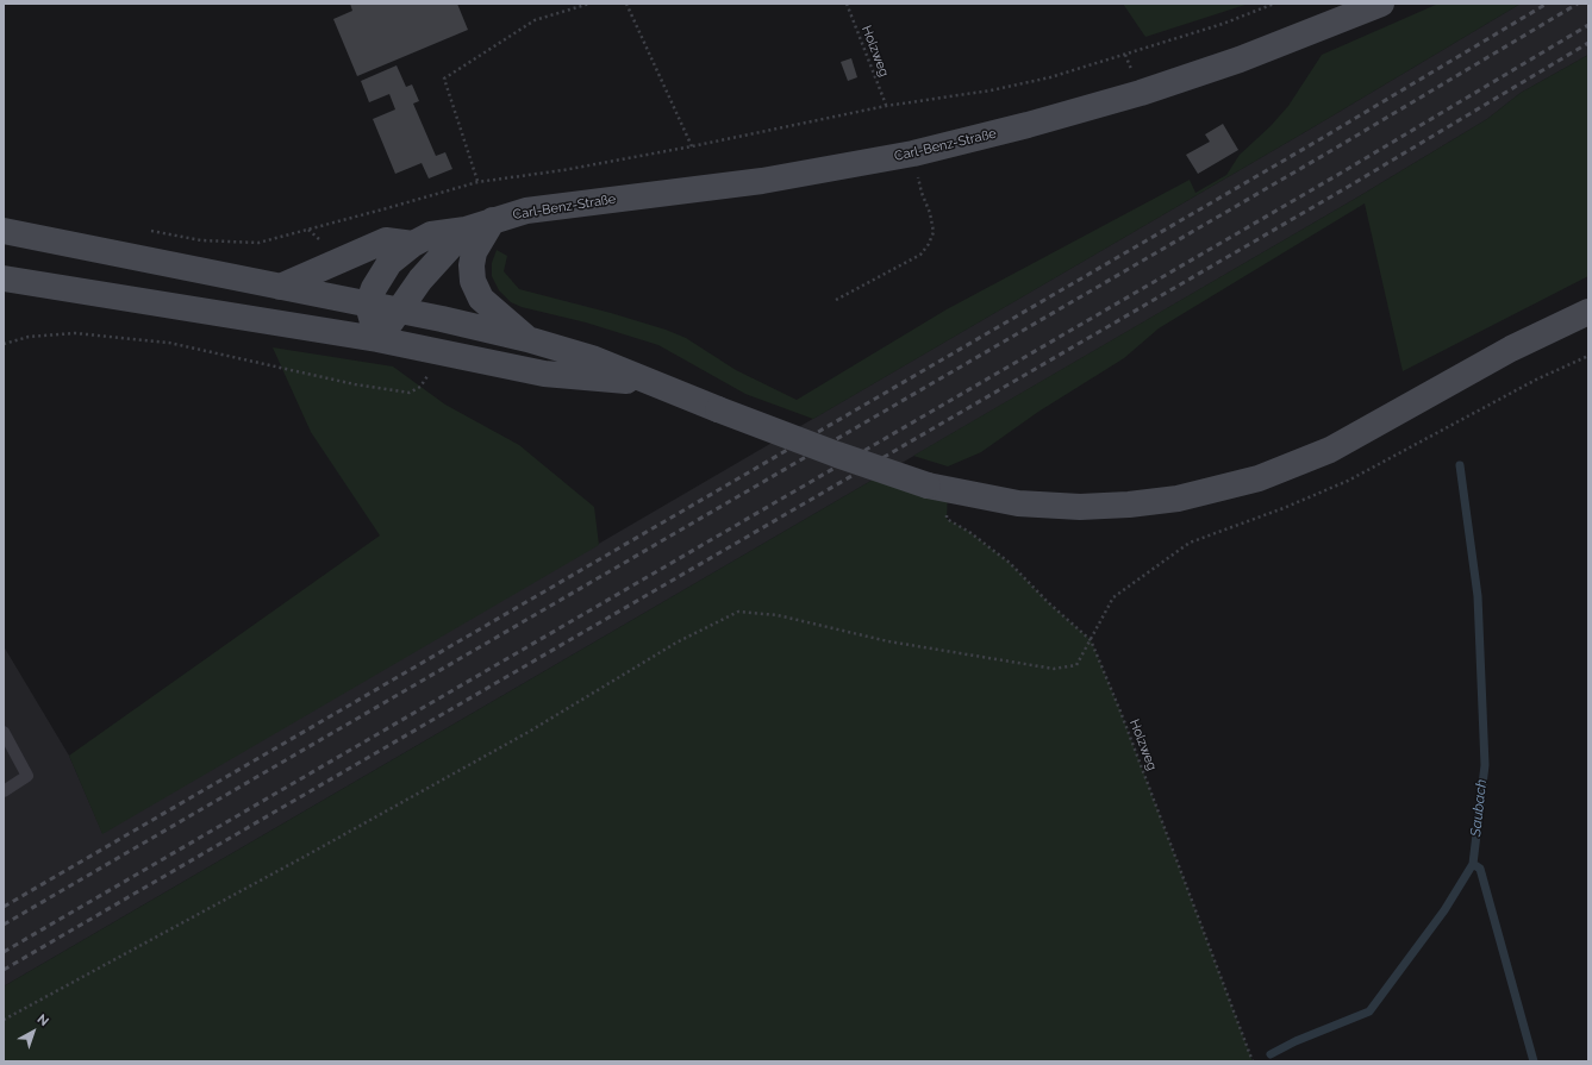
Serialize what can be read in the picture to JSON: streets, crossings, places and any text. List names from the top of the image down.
{
  "streets": {
    "main road": ["Carl-Benz-Straße"],
    "path": ["Holzweg"]
  },
  "water": ["Saubach"],
  "north": "top right"
}
